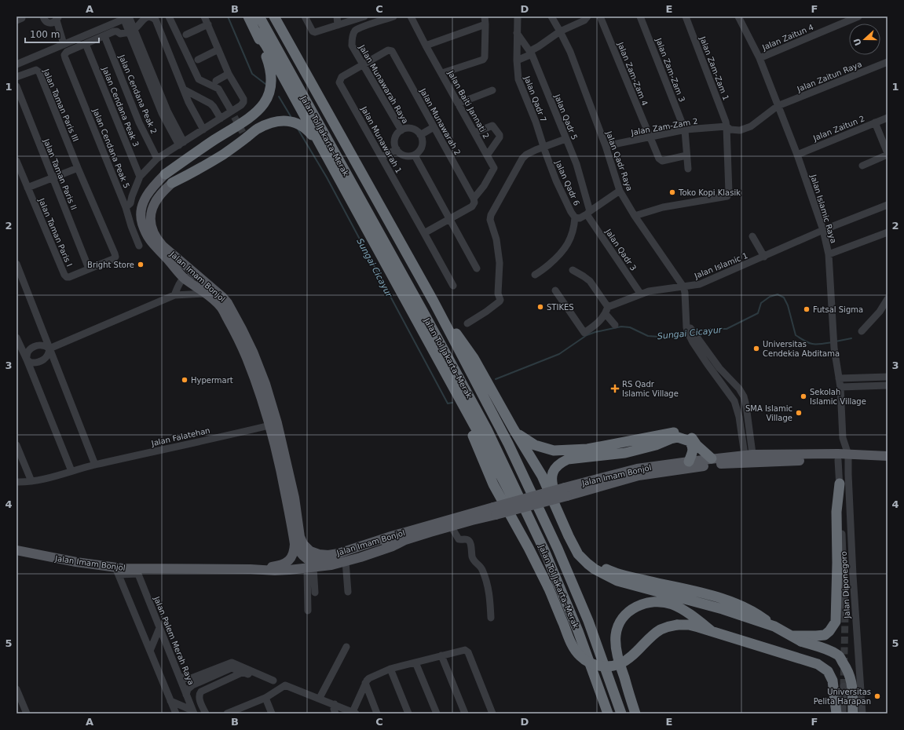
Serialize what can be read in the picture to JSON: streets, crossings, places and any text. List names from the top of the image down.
{
  "streets": {
    "highway": ["Jalan Tol Jakarta–Merak"],
    "main road": ["Jalan Imam Bonjol"],
    "street": [
      "Jalan Zaitun 4",
      "Jalan Zam-Zam 1",
      "Jalan Zam-Zam 3",
      "Jalan Zam-Zam 4",
      "Jalan Zaitun Raya",
      "Jalan Munawarah Raya",
      "Jalan Cendana Peak 2",
      "Jalan Qadr 7",
      "Jalan Baiti Jannati 2",
      "Jalan Taman Paris III",
      "Jalan Cendana Peak 3",
      "Jalan Qadr 5",
      "Jalan Munawarah 2",
      "Jalan Zam-Zam 2",
      "Jalan Zaitun 2",
      "Jalan Munawarah 1",
      "Jalan Cendana Peak 5",
      "Jalan Qadr Raya",
      "Jalan Taman Paris II",
      "Jalan Qadr 6",
      "Jalan Islamic Raya",
      "Jalan Taman Paris I",
      "Jalan Qadr 3",
      "Jalan Islamic 1",
      "Jalan Falatehan",
      "Jalan Diponegoro",
      "Jalan Palem Merah Raya"
    ]
  },
  "crossings": [
    ["Jalan Zaitun 4", "Jalan Islamic Raya"],
    ["Jalan Zam-Zam 1", "Jalan Zaitun Raya"],
    ["Jalan Zam-Zam 1", "Jalan Zam-Zam 2"],
    ["Jalan Zam-Zam 1", "Jalan Qadr Raya"],
    ["Jalan Zam-Zam 3", "Jalan Zam-Zam 4"],
    ["Jalan Zam-Zam 3", "Jalan Zam-Zam 2"],
    ["Jalan Zam-Zam 4", "Jalan Zam-Zam 2"],
    ["Jalan Zaitun Raya", "Jalan Zam-Zam 2"],
    ["Jalan Zaitun Raya", "Jalan Islamic Raya"],
    ["Jalan Munawarah Raya", "Jalan Munawarah 2"],
    ["Jalan Munawarah Raya", "Jalan Munawarah 1"],
    ["Jalan Qadr 7", "Jalan Qadr 5"],
    ["Jalan Qadr 7", "Jalan Qadr 6"],
    ["Jalan Baiti Jannati 2", "Jalan Munawarah 2"],
    ["Jalan Taman Paris III", "Jalan Taman Paris II"],
    ["Jalan Taman Paris III", "Jalan Taman Paris I"],
    ["Jalan Cendana Peak 3", "Jalan Cendana Peak 5"],
    ["Jalan Qadr 5", "Jalan Qadr 3"],
    ["Jalan Munawarah 2", "Jalan Munawarah 1"],
    ["Jalan Zam-Zam 2", "Jalan Qadr Raya"],
    ["Jalan Zaitun 2", "Jalan Islamic Raya"],
    ["Jalan Qadr Raya", "Jalan Islamic 1"],
    ["Jalan Qadr Raya", "Jalan Imam Bonjol"],
    ["Jalan Taman Paris II", "Jalan Taman Paris I"],
    ["Jalan Islamic Raya", "Jalan Islamic 1"],
    ["Jalan Islamic Raya", "Jalan Imam Bonjol"],
    ["Jalan Islamic Raya", "Jalan Diponegoro"],
    ["Jalan Qadr 3", "Jalan Islamic 1"],
    ["Jalan Imam Bonjol", "Jalan Falatehan"],
    ["Jalan Imam Bonjol", "Jalan Diponegoro"],
    ["Jalan Imam Bonjol", "Jalan Palem Merah Raya"]
  ],
  "water": ["Sungai Cicayur"],
  "places": {
    "other": [
      "Toko Kopi Klasik",
      "Bright Store",
      "STIKES",
      "Futsal Sigma",
      "Universitas Cendekia Abditama",
      "Hypermart",
      "Sekolah Islamic Village",
      "SMA Islamic Village",
      "Universitas Pelita Harapan"
    ],
    "health": ["RS Qadr Islamic Village"]
  },
  "scale_bar": "100 m",
  "north": "left",
  "grid": {
    "columns": [
      "A",
      "B",
      "C",
      "D",
      "E",
      "F"
    ],
    "rows": [
      "1",
      "2",
      "3",
      "4",
      "5"
    ]
  }
}
